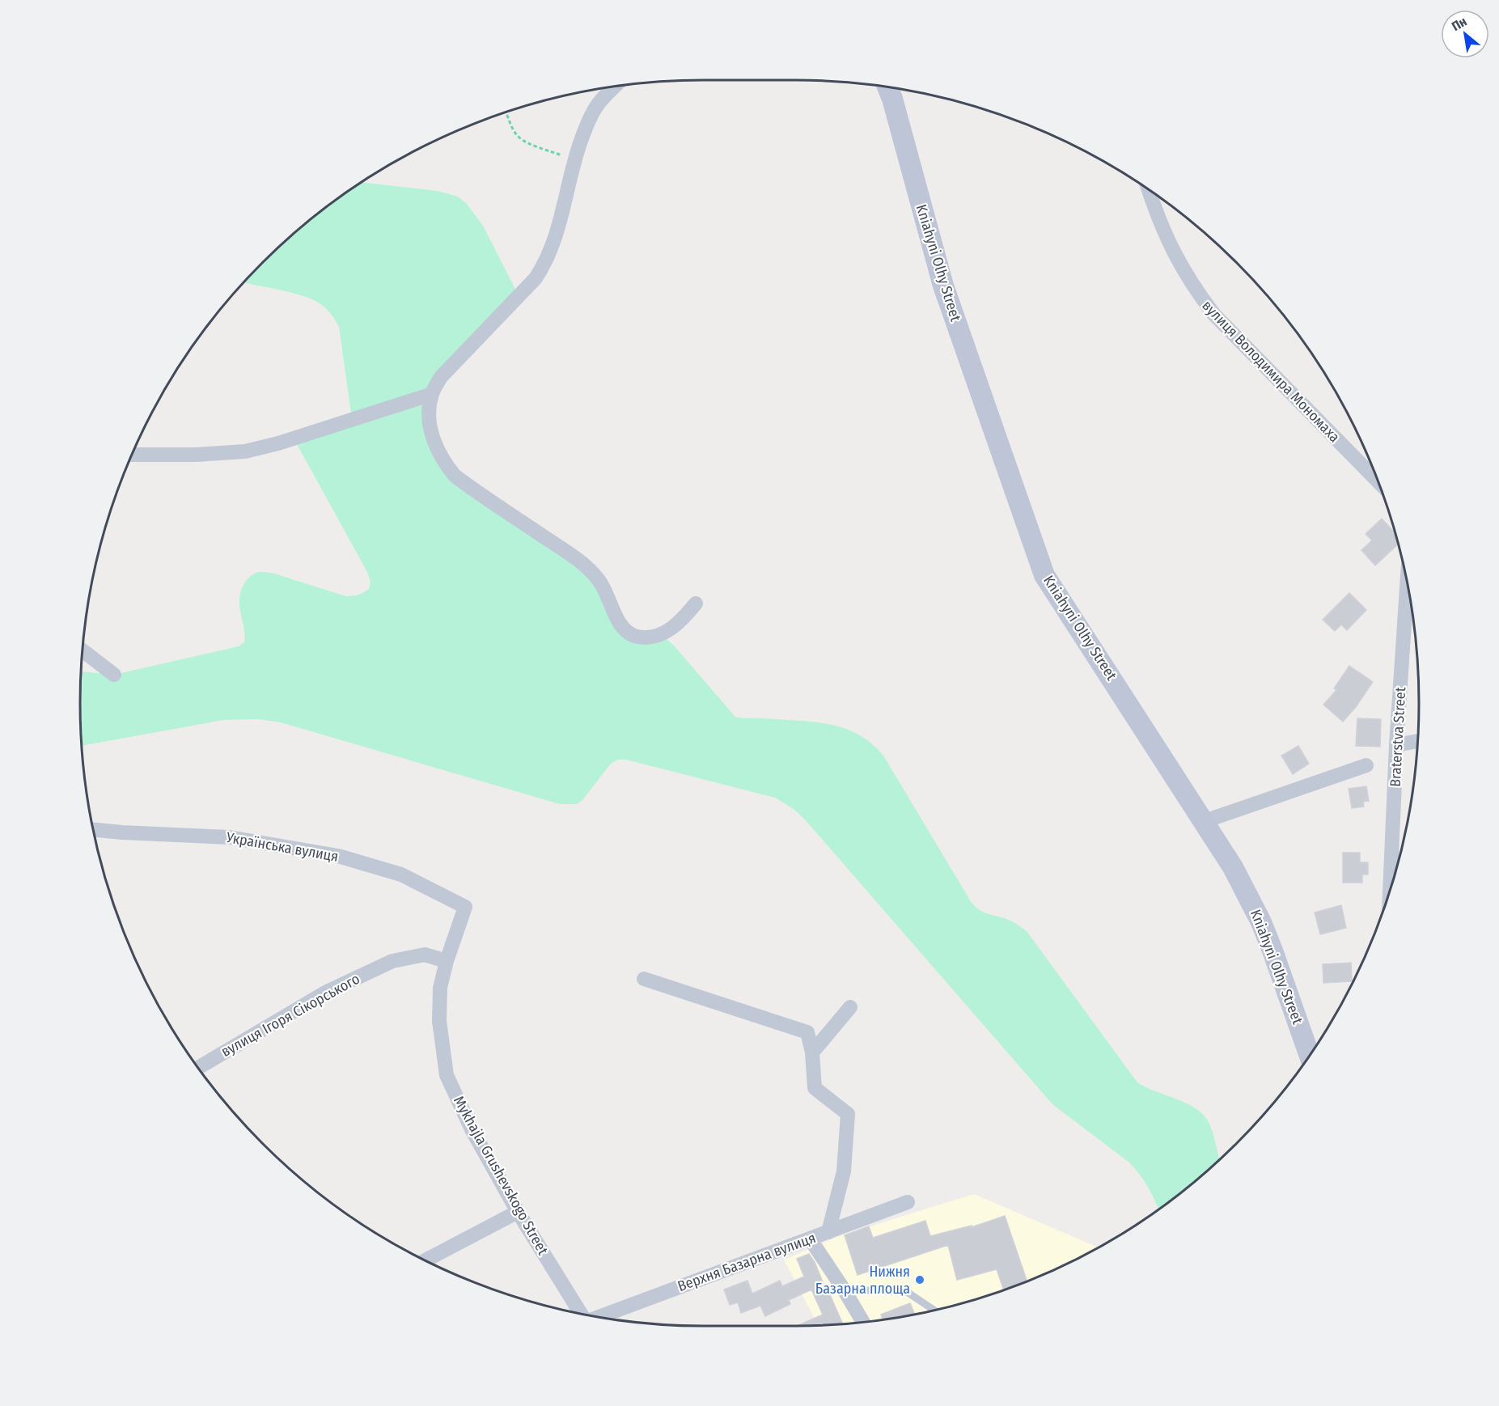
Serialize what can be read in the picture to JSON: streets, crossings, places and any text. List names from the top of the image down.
{
  "streets": {
    "street": [
      "Kniahyni Olhy Street",
      "вулиця Володимира Мономаха",
      "Braterstva Street",
      "Українська вулиця",
      "вулиця Ігоря Сікорського",
      "Mykhajla Grushevskogo Street",
      "Верхня Базарна вулиця"
    ]
  },
  "crossings": [
    ["Українська вулиця", "Mykhajla Grushevskogo Street"],
    ["вулиця Ігоря Сікорського", "Mykhajla Grushevskogo Street"]
  ],
  "places": ["Нижня Базарна площа"],
  "north": "top left"
}
